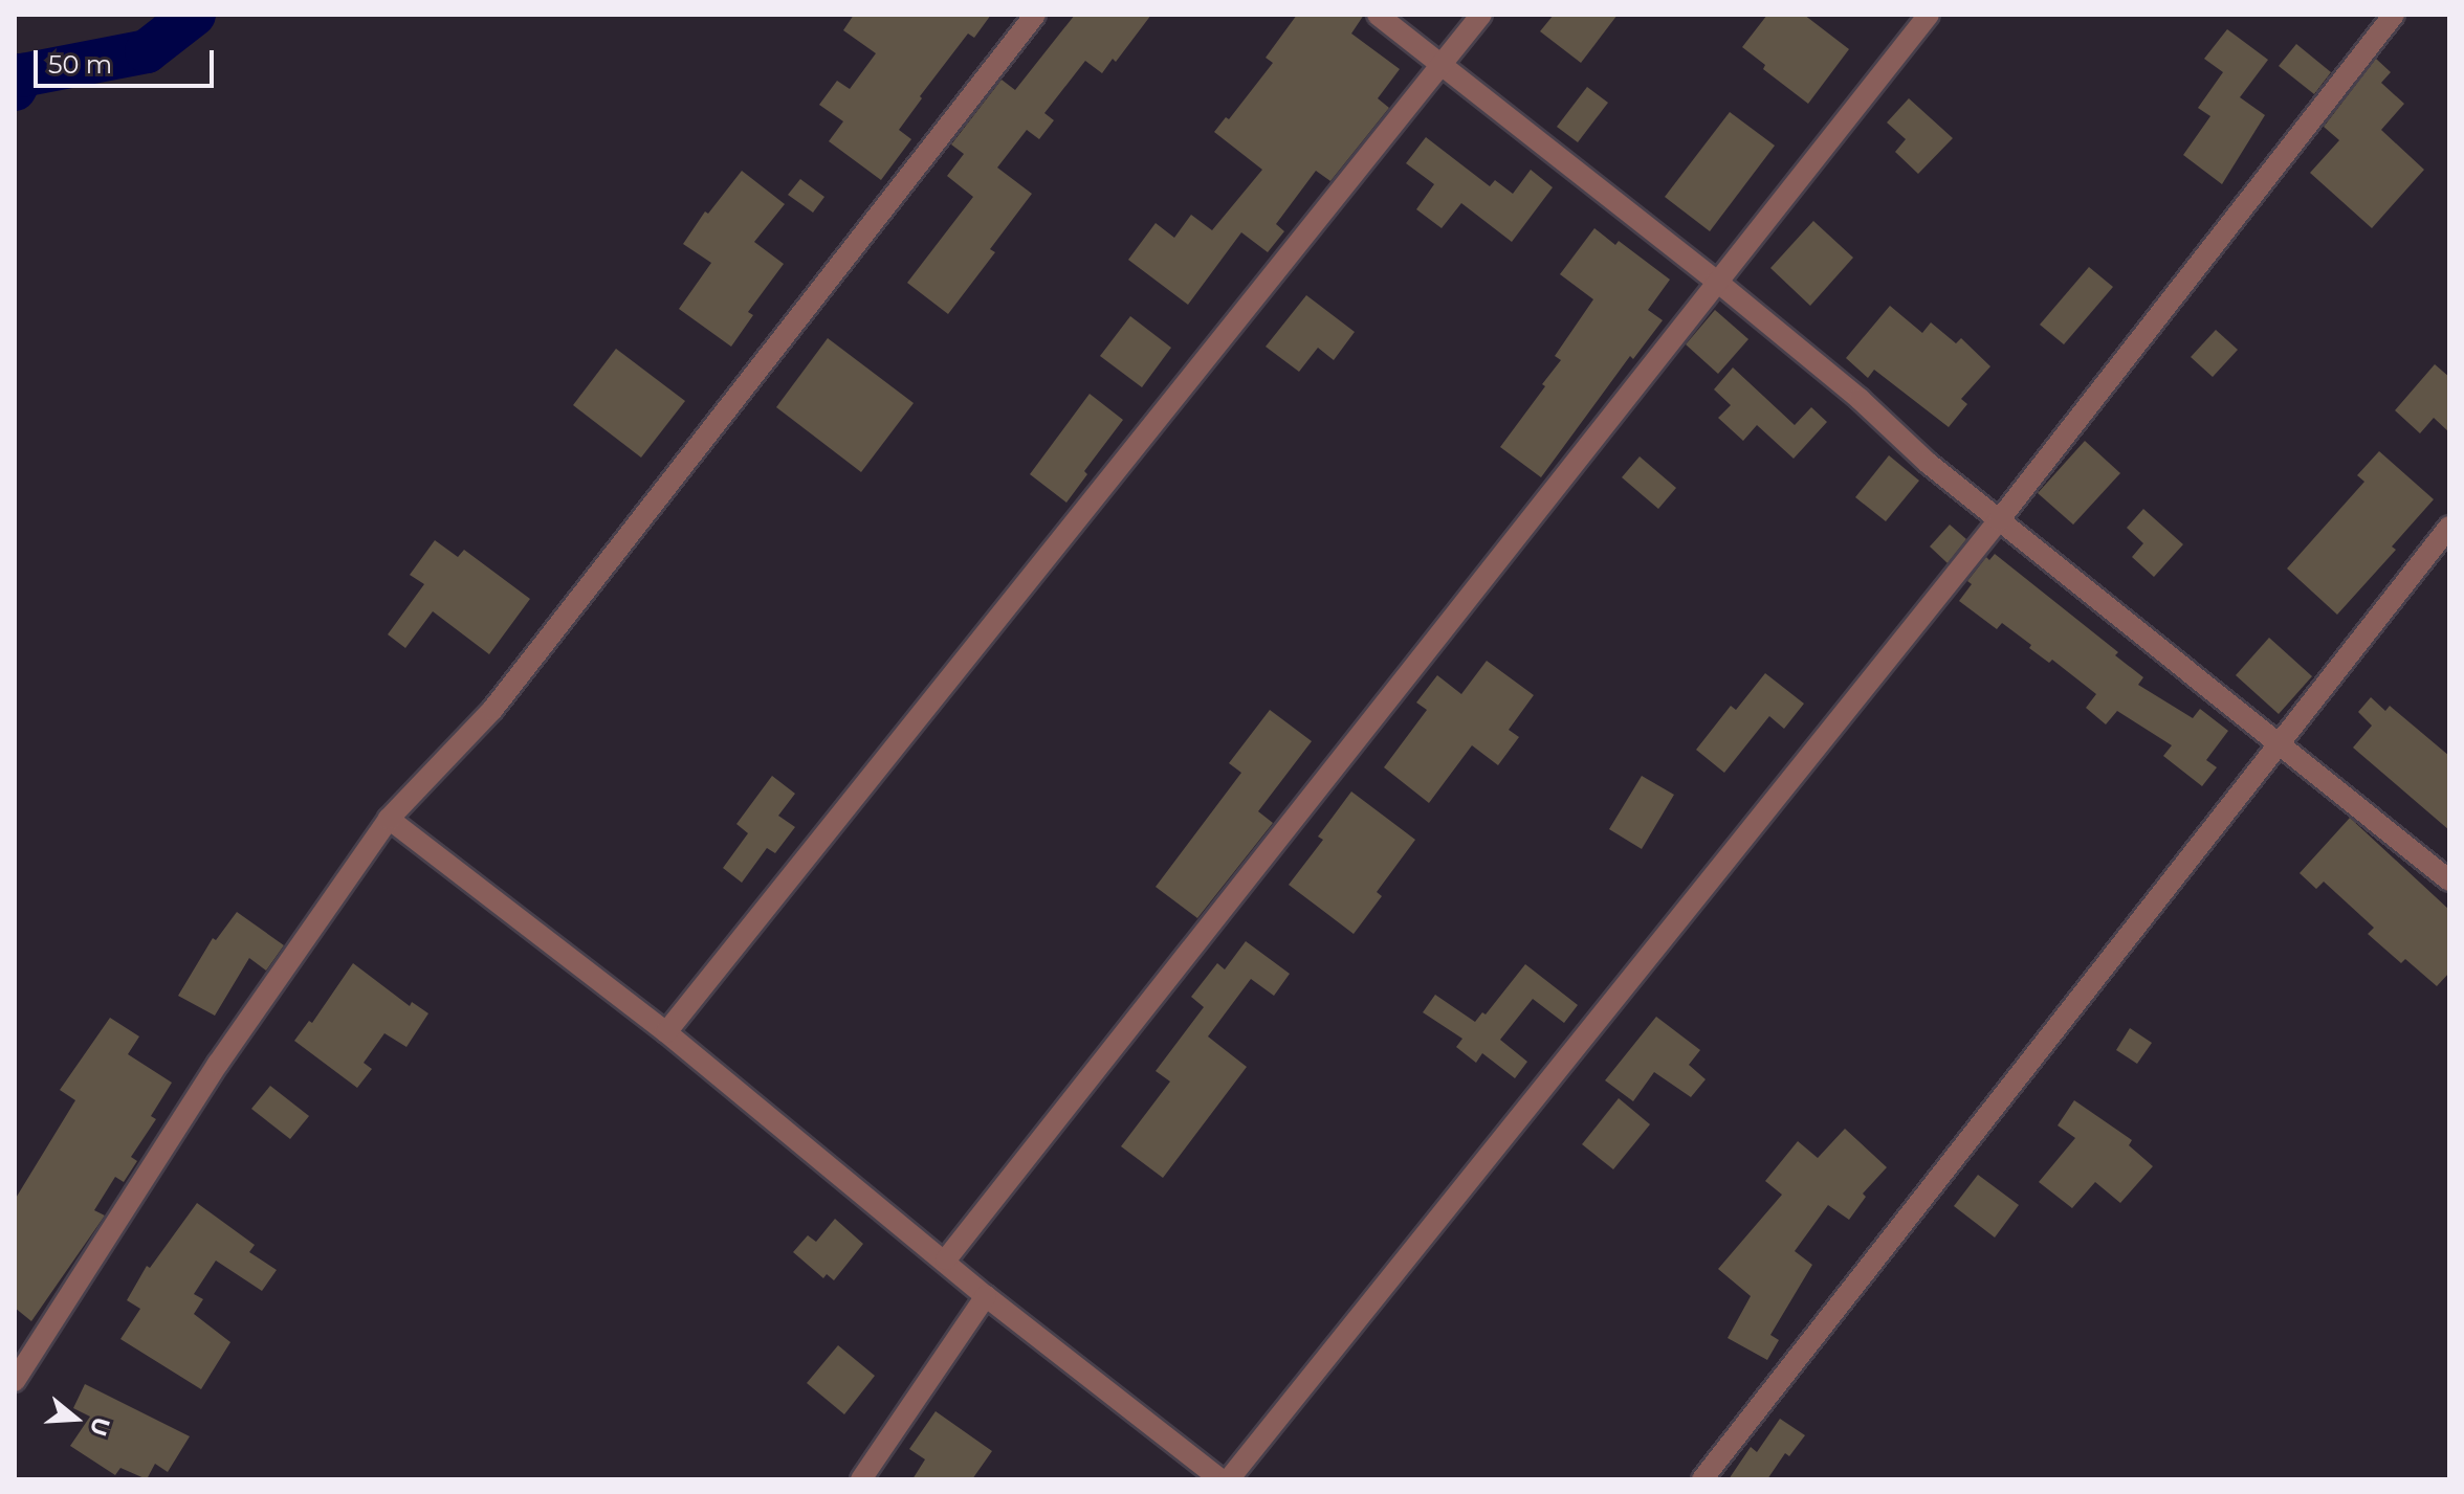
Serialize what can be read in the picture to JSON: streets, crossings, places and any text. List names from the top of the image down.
{
  "scale_bar": "50 m",
  "north": "right"
}
